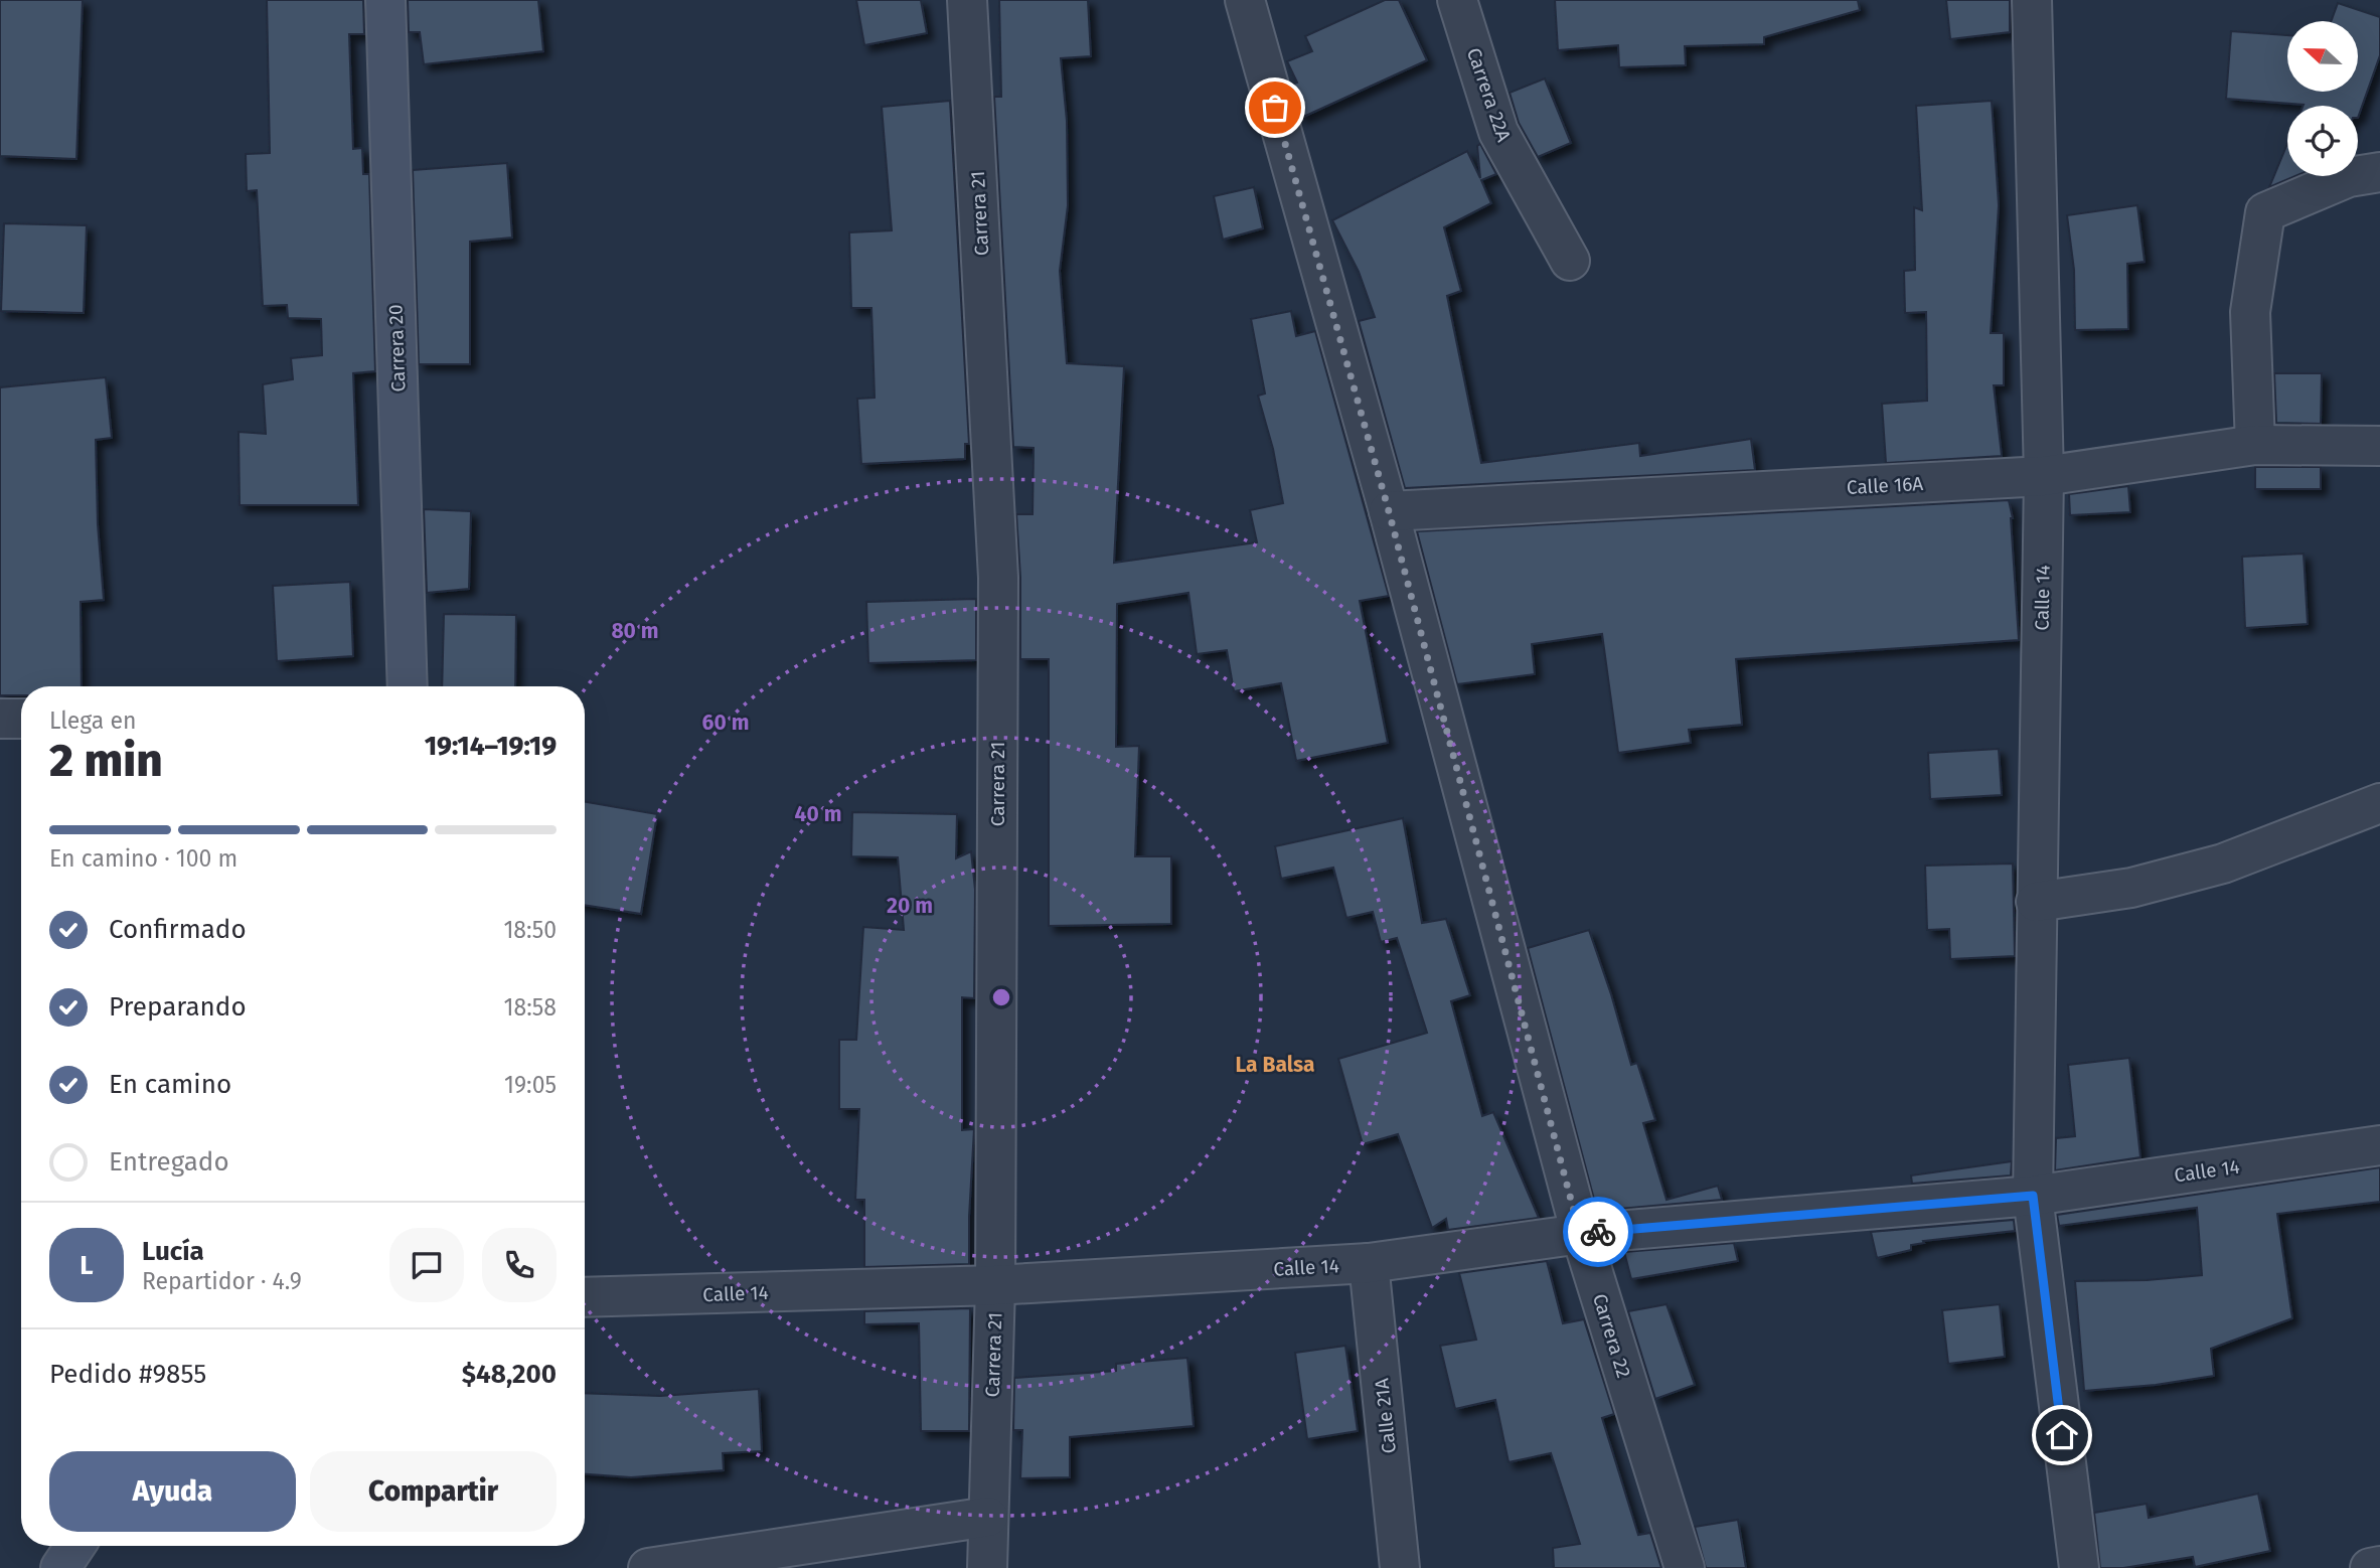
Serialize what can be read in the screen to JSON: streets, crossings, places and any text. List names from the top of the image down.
{
  "streets": {
    "street": [
      "Carrera 22A",
      "Carrera 21",
      "Carrera 20",
      "Calle 16A",
      "Calle 14",
      "Carrera 22",
      "Calle 21A"
    ]
  },
  "crossings": [
    ["Carrera 21", "Calle 14"],
    ["Calle 16A", "Calle 14"],
    ["Calle 16A", "Carrera 22"],
    ["Calle 14", "Carrera 22"],
    ["Calle 14", "Calle 21A"]
  ],
  "districts": ["La Balsa"],
  "north": "left",
  "page": {
    "heading": ["2 min", "Llega en", "19:14–19:19"],
    "panel": [
      "Lucía",
      "Repartidor · 4.9",
      "Pedido #9855",
      "$48,200"
    ],
    "bar": "En camino · 100 m",
    "list": [
      ["Confirmado", "18:50"],
      ["Preparando", "18:58"],
      ["En camino", "19:05"],
      "Entregado"
    ],
    "round": "L",
    "buttons": ["Ayuda", "Compartir"]
  },
  "rings": [
    "80 m",
    "60 m",
    "40 m",
    "20 m"
  ]
}
